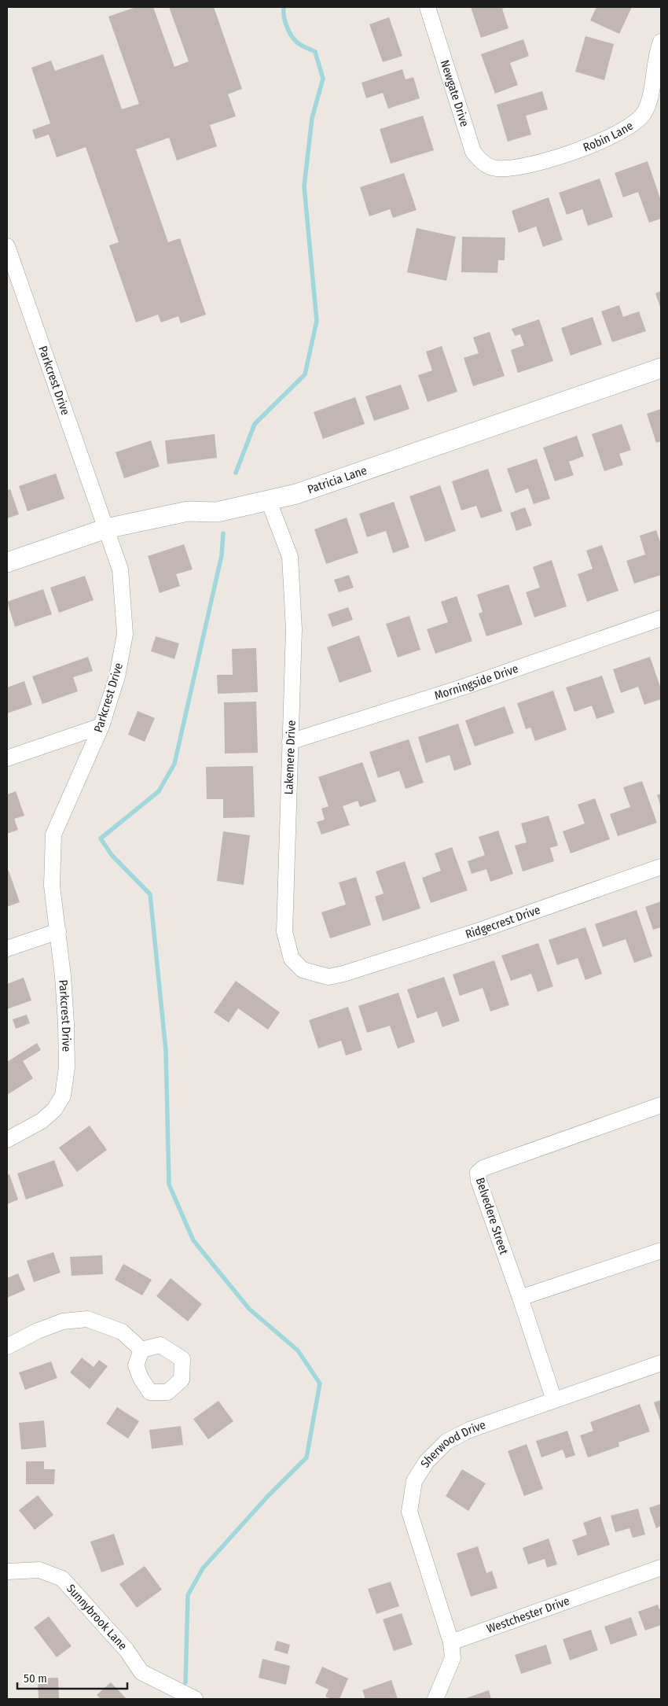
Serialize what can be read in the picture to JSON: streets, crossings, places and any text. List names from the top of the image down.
{
  "streets": {
    "street": [
      "Newgate Drive",
      "Robin Lane",
      "Parkcrest Drive",
      "Patricia Lane",
      "Morningside Drive",
      "Lakemere Drive",
      "Ridgecrest Drive",
      "Belvedere Street",
      "Sherwood Drive",
      "Westchester Drive",
      "Sunnybrook Lane"
    ]
  },
  "crossings": [
    ["Newgate Drive", "Robin Lane"],
    ["Parkcrest Drive", "Patricia Lane"],
    ["Patricia Lane", "Lakemere Drive"],
    ["Morningside Drive", "Lakemere Drive"],
    ["Lakemere Drive", "Ridgecrest Drive"],
    ["Belvedere Street", "Sherwood Drive"],
    ["Sherwood Drive", "Westchester Drive"]
  ],
  "scale_bar": "50 m"
}
